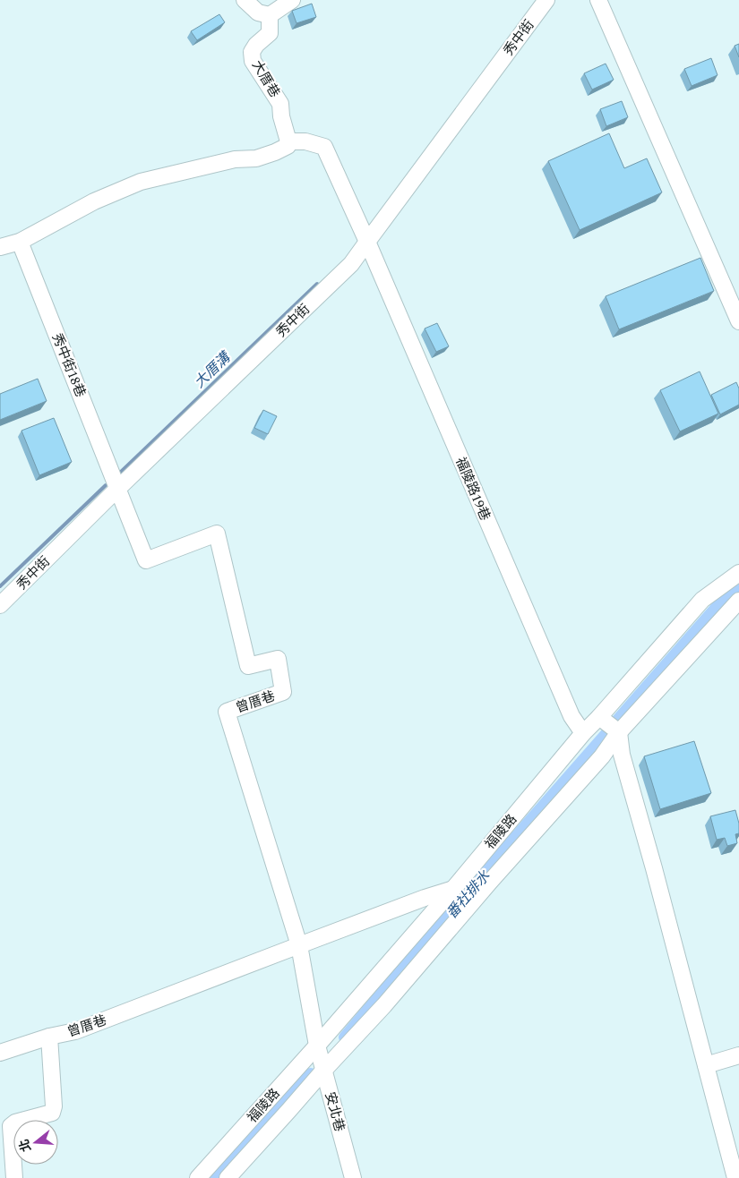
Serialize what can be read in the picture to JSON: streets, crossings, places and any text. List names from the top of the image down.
{
  "streets": {
    "street": [
      "秀中街",
      "大厝巷",
      "秀中街18巷",
      "福陵路19巷",
      "曾厝巷",
      "福陵路",
      "安北巷"
    ]
  },
  "crossings": [
    ["秀中街", "秀中街18巷"],
    ["秀中街", "福陵路19巷"],
    ["秀中街", "曾厝巷"],
    ["秀中街18巷", "曾厝巷"],
    ["福陵路19巷", "福陵路"],
    ["曾厝巷", "福陵路"],
    ["曾厝巷", "安北巷"],
    ["福陵路", "安北巷"]
  ],
  "water": ["大厝溝", "番社排水"],
  "north": "left"
}
